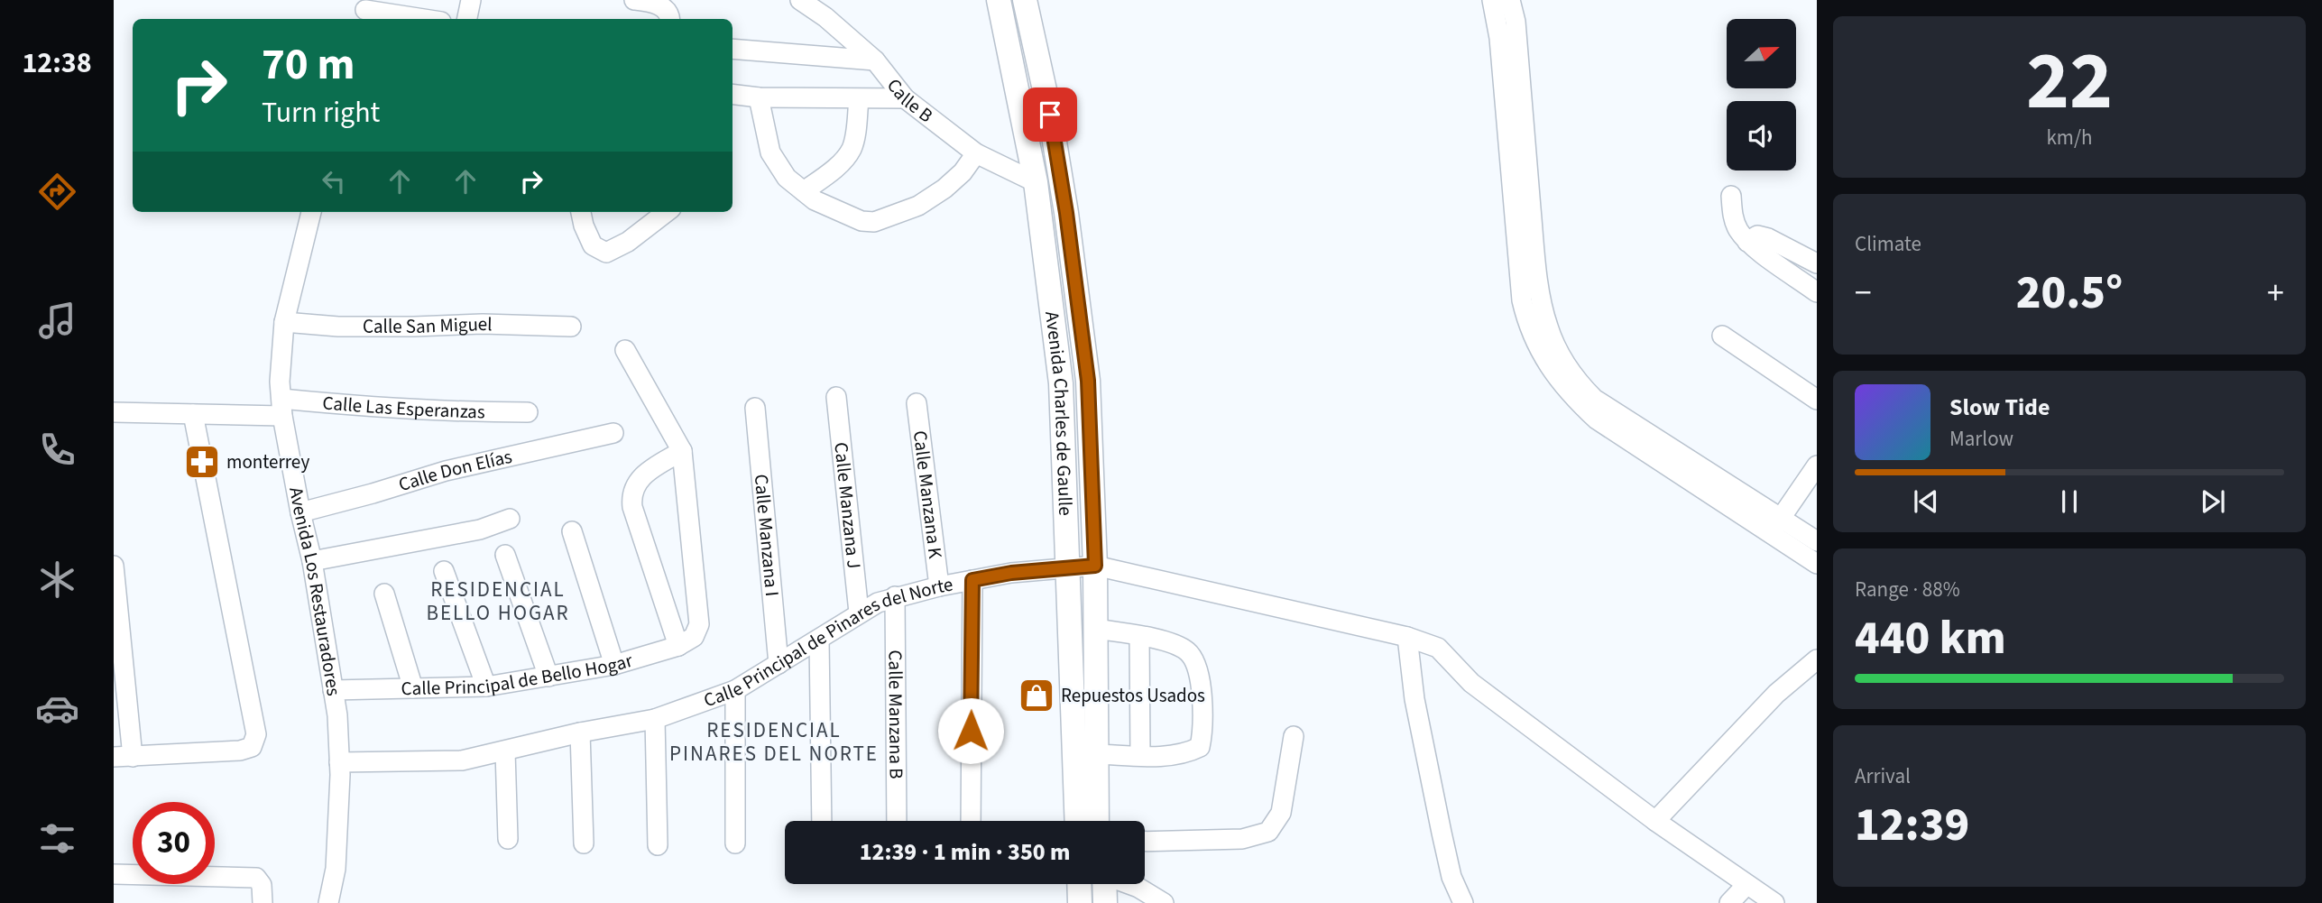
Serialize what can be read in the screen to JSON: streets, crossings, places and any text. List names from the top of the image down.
{
  "streets": {
    "main road": ["Avenida Charles de Gaulle"],
    "street": [
      "Calle B",
      "Calle San Miguel",
      "Calle Las Esperanzas",
      "Calle Don Elías",
      "Calle Manzana K",
      "Calle Manzana J",
      "Calle Manzana I",
      "Avenida Los Restauradores",
      "Calle Principal de Pinares del Norte",
      "Calle Principal de Bello Hogar",
      "Calle Manzana B"
    ]
  },
  "crossings": [
    ["Calle B", "Avenida Charles de Gaulle"],
    ["Calle San Miguel", "Avenida Los Restauradores"],
    ["Calle Las Esperanzas", "Avenida Los Restauradores"],
    ["Avenida Charles de Gaulle", "Calle Principal de Pinares del Norte"],
    ["Calle Don Elías", "Avenida Los Restauradores"],
    ["Calle Manzana K", "Calle Principal de Pinares del Norte"],
    ["Calle Manzana J", "Calle Principal de Pinares del Norte"],
    ["Calle Manzana I", "Calle Principal de Pinares del Norte"],
    ["Avenida Los Restauradores", "Calle Principal de Pinares del Norte"],
    ["Avenida Los Restauradores", "Calle Principal de Bello Hogar"],
    ["Calle Principal de Pinares del Norte", "Calle Manzana B"]
  ],
  "districts": ["RESIDENCIAL BELLO HOGAR", "RESIDENCIAL PINARES DEL NORTE"],
  "places": {
    "pharmacy": ["monterrey"],
    "shop": ["Repuestos Usados"]
  },
  "north": "right",
  "page": {
    "tabs": "12:38",
    "tile": [
      ["22", "km/h"],
      "Climate",
      ["Range · 88%", "440 km"],
      ["Arrival", "12:39"]
    ],
    "turn": ["70 m", "Turn right"],
    "heat": ["−", "20.5°", "+"],
    "song": ["Slow Tide", "Marlow"],
    "limit": "30",
    "trip": "12:39 · 1 min · 350 m"
  }
}
